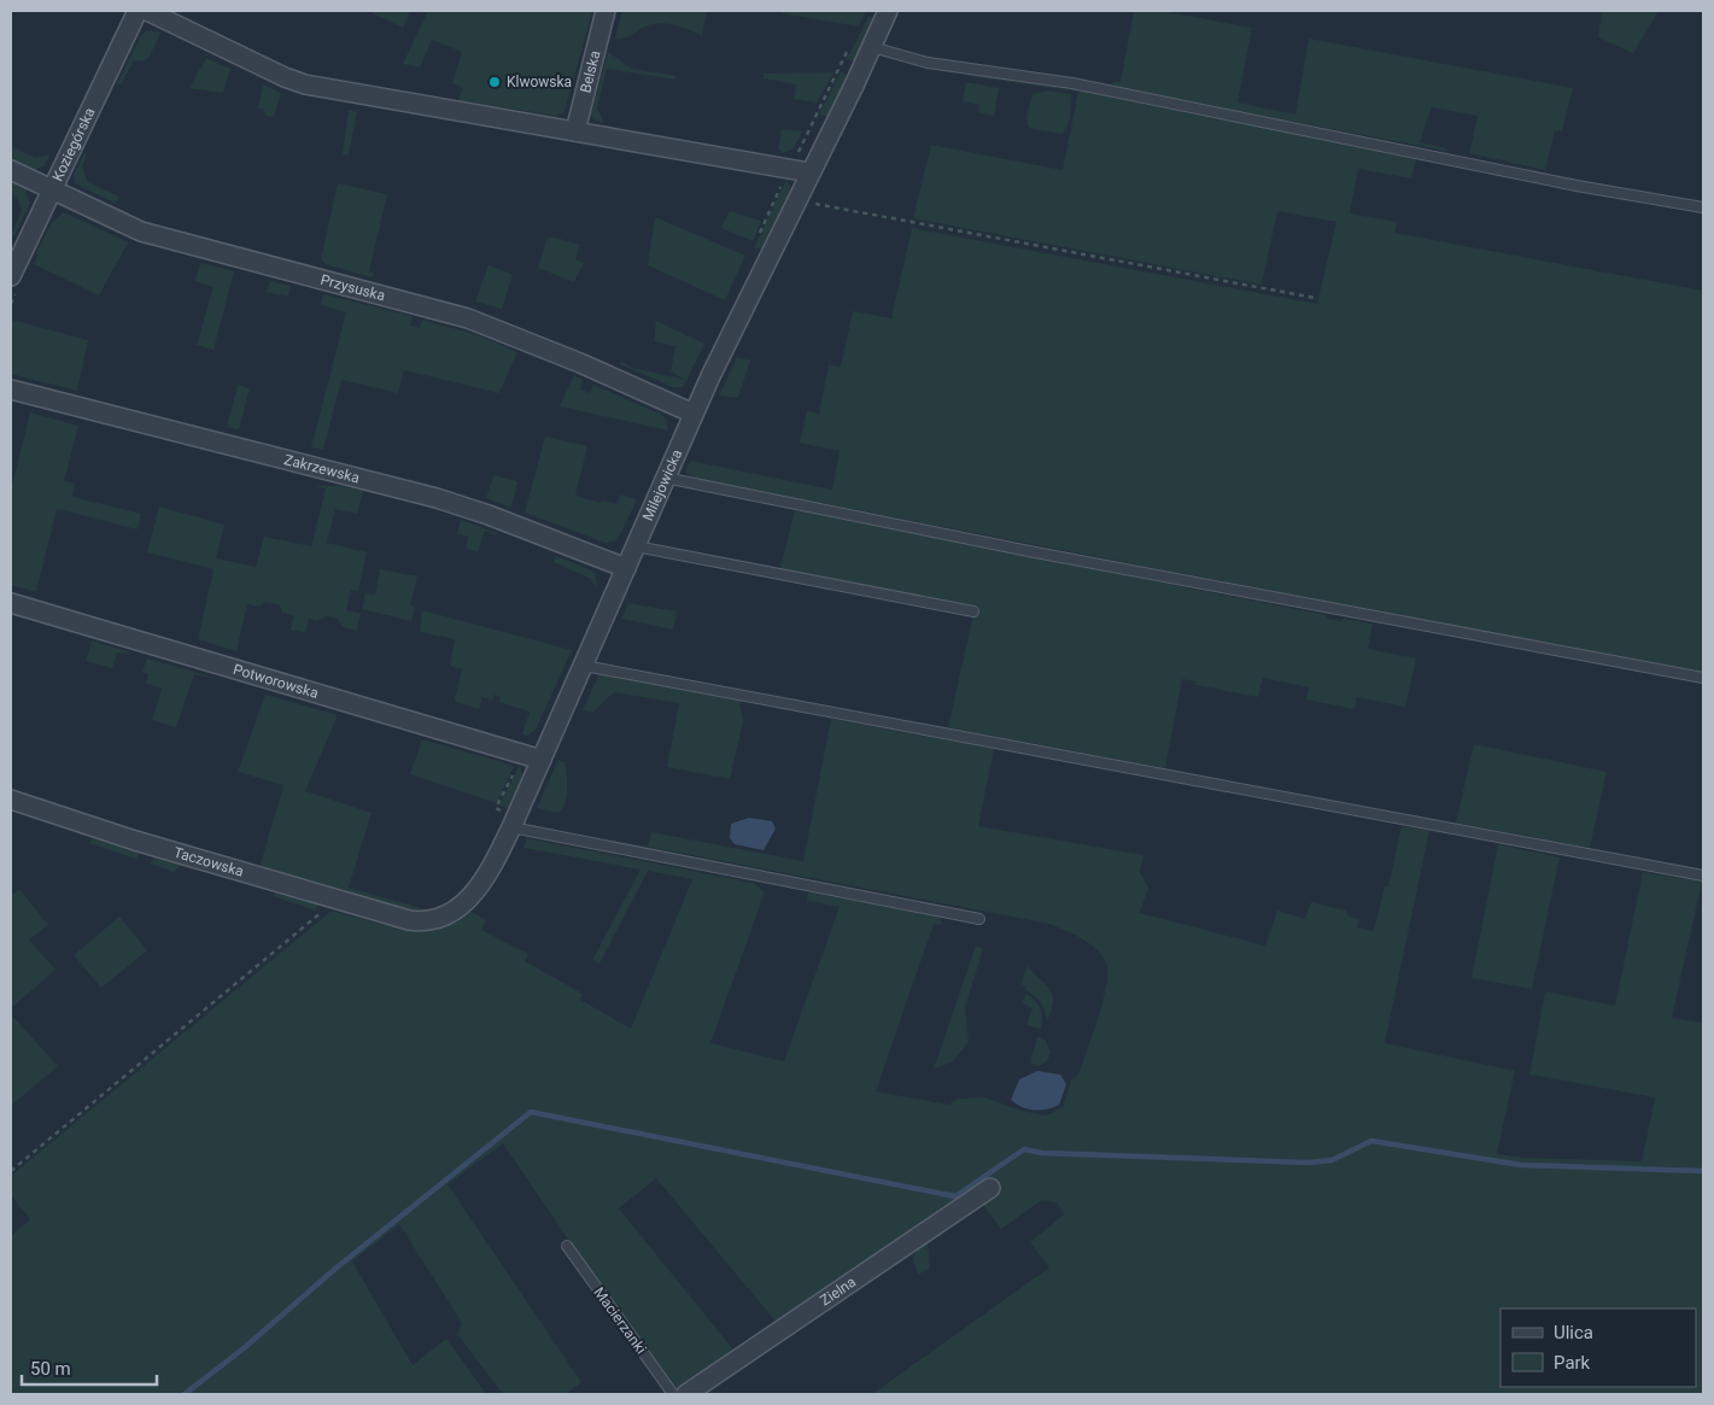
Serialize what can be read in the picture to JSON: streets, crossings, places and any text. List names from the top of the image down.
{
  "streets": {
    "street": [
      "Belska",
      "Koziegórska",
      "Przysuska",
      "Zakrzewska",
      "Milejowicka",
      "Potworowska",
      "Taczowska",
      "Zielna"
    ],
    "lane": ["Macierzanki"]
  },
  "crossings": [
    ["Koziegórska", "Przysuska"],
    ["Przysuska", "Milejowicka"],
    ["Zakrzewska", "Milejowicka"],
    ["Milejowicka", "Potworowska"],
    ["Milejowicka", "Taczowska"]
  ],
  "places": ["Klwowska"],
  "legend": ["Ulica", "Park"],
  "scale_bar": "50 m"
}
